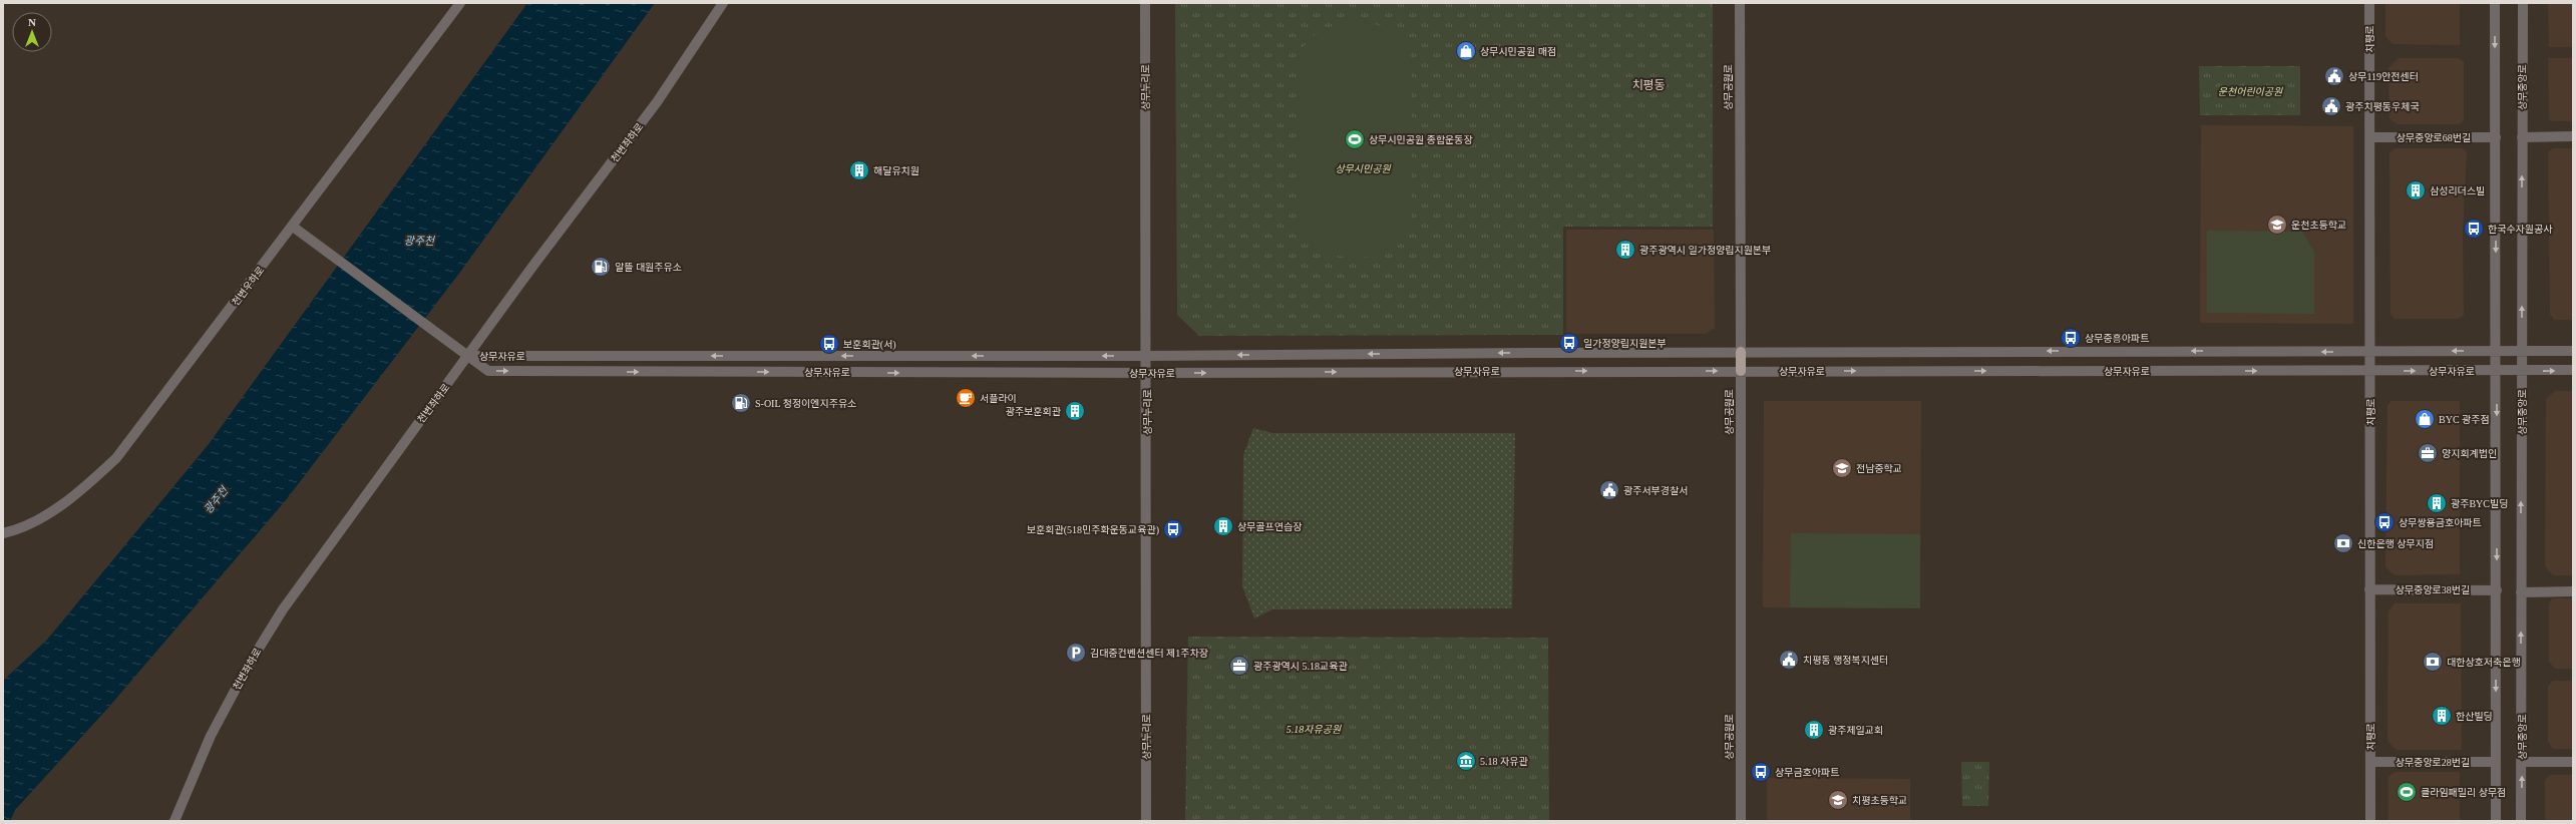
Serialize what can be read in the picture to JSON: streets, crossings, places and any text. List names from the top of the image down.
{
  "streets": {
    "main road": ["상무공원로"],
    "street": [
      "치평로",
      "상무누리로",
      "상무중앙로",
      "상무중앙로68번길",
      "천변좌하로",
      "천변우하로",
      "상무자유로",
      "상무중앙로38번길",
      "상무중앙로28번길"
    ]
  },
  "crossings": [
    ["치평로", "상무중앙로68번길"],
    ["치평로", "상무자유로"],
    ["치평로", "상무중앙로38번길"],
    ["치평로", "상무중앙로28번길"],
    ["상무누리로", "상무자유로"],
    ["상무공원로", "상무자유로"],
    ["상무중앙로", "상무자유로"],
    ["천변좌하로", "상무자유로"]
  ],
  "districts": ["치평동"],
  "water": ["광주천"],
  "parks": ["운천어린이공원", "상무시민공원", "5.18자유공원"],
  "places": {
    "shop": ["상무시민공원 매점", "BYC 광주점"],
    "public building": [
      "상무119안전센터",
      "광주치평동우체국",
      "광주서부경찰서",
      "치평동 행정복지센터"
    ],
    "sports": ["상무시민공원 종합운동장", "클라임패밀리 상무점"],
    "building": [
      "해달유치원",
      "삼성리더스빌",
      "광주광역시 일가정양립지원본부",
      "광주보훈회관",
      "광주BYC빌딩",
      "상무골프연습장",
      "한산빌딩",
      "광주제일교회"
    ],
    "school or university": ["운천초등학교", "전남중학교", "치평초등학교"],
    "bus stop": [
      "한국수자원공사",
      "상무중흥아파트",
      "일가정양립지원본부",
      "보훈회관(서)",
      "상무쌍용금호아파트",
      "보훈회관(518민주화운동교육관)",
      "상무금호아파트"
    ],
    "fuel station": ["알뜰 대원주유소", "S-OIL 청정이엔지주유소"],
    "cafe": ["서플라이"],
    "office": ["양지회계법인", "광주광역시 5.18교육관"],
    "bank": ["신한은행 상무지점", "대한상호저축은행"],
    "parking": ["김대중컨벤션센터 제1주차장"],
    "museum": ["5.18 자유관"]
  },
  "north": "top"
}
